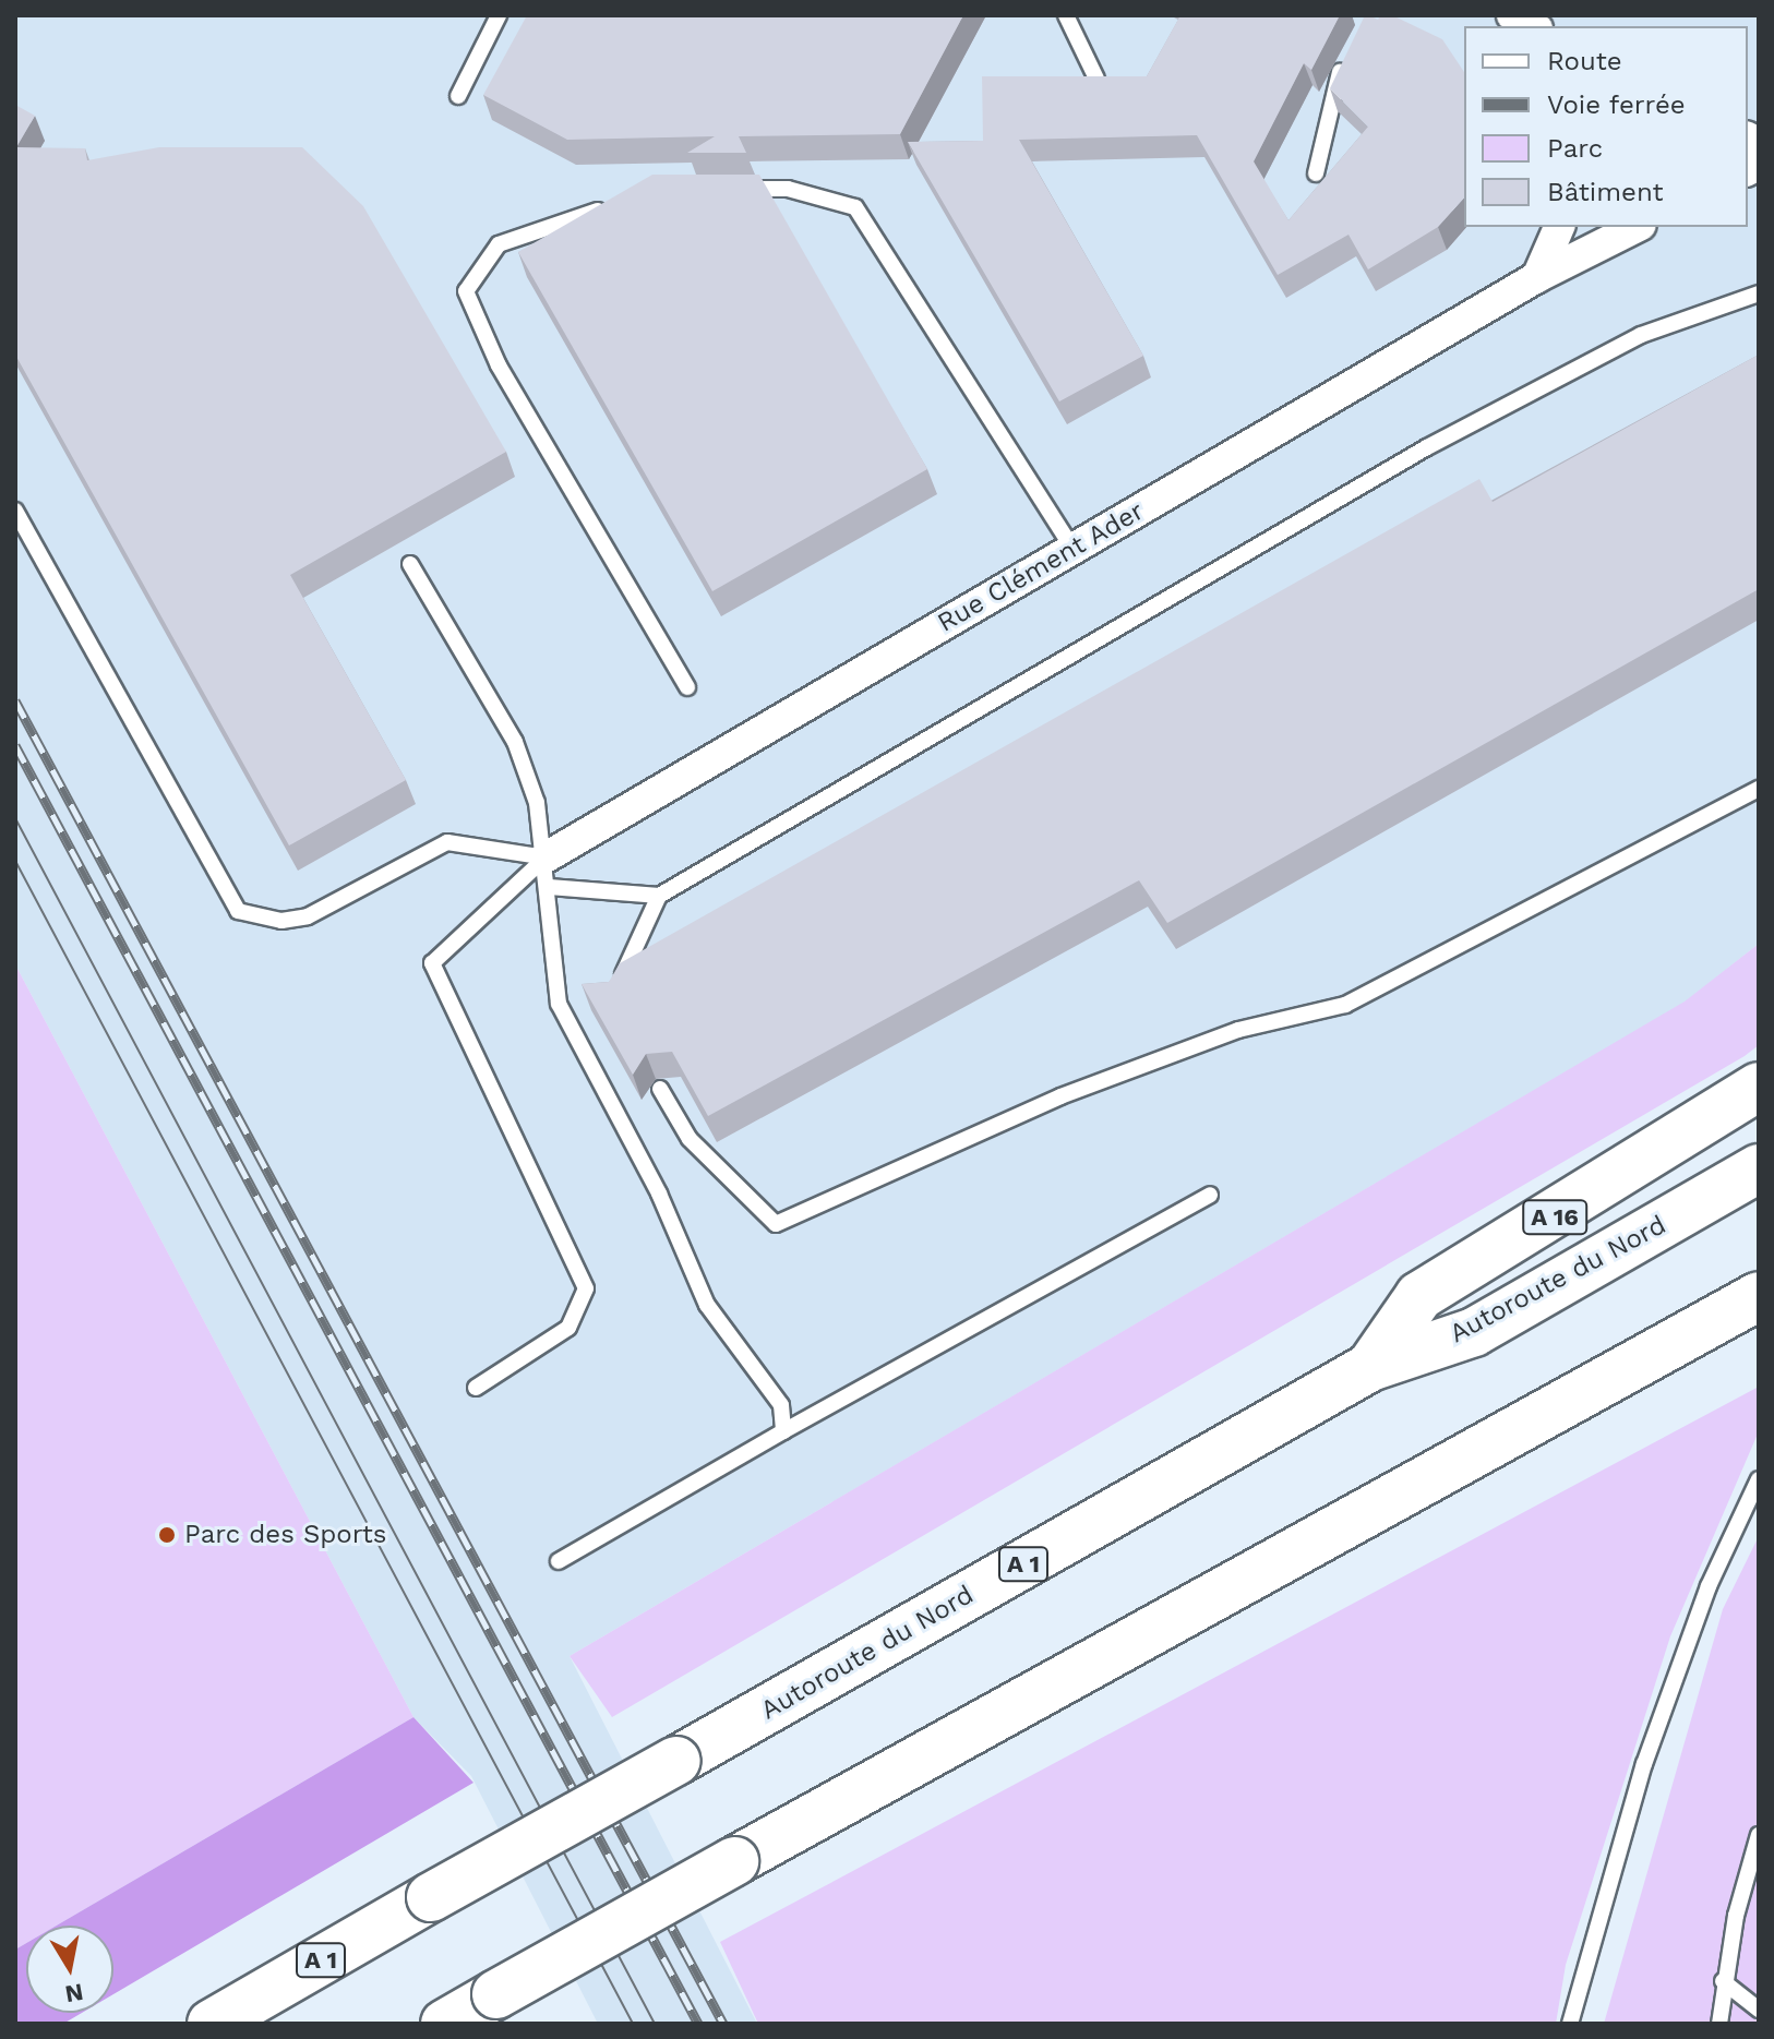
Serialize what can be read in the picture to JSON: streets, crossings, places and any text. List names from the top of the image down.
{
  "streets": {
    "highway": ["A 16", "Autoroute du Nord", "A 1"],
    "street": ["Rue Clément Ader"]
  },
  "crossings": [
    ["A 16", "Autoroute du Nord"]
  ],
  "places": ["Parc des Sports"],
  "legend": [
    "Route",
    "Voie ferrée",
    "Parc",
    "Bâtiment"
  ],
  "north": "bottom"
}
